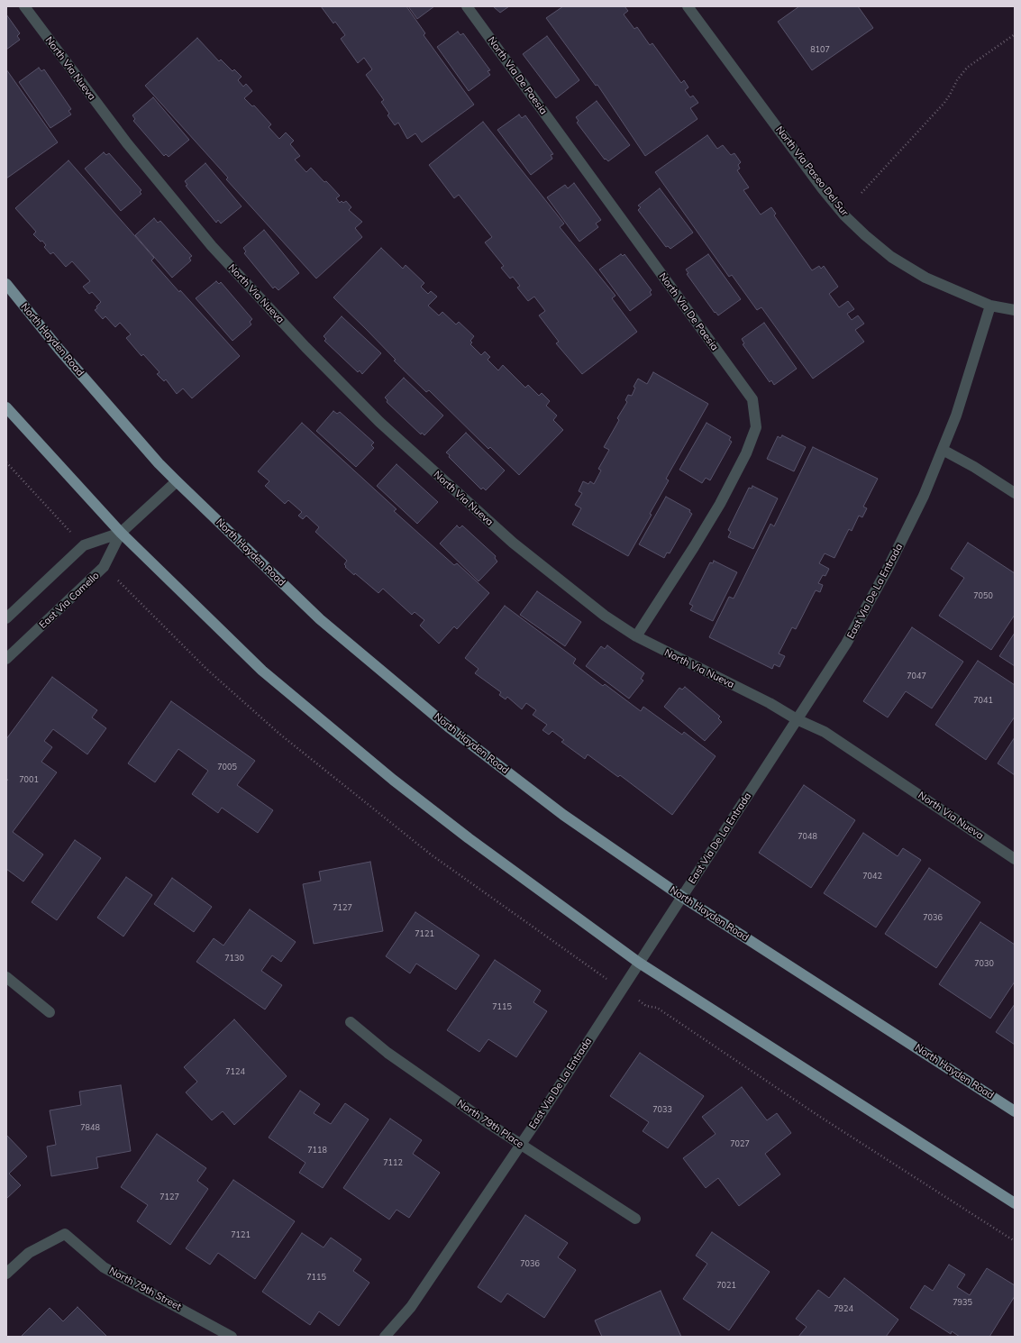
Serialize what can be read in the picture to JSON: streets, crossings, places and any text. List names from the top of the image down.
{
  "streets": {
    "main road": ["North Hayden Road"],
    "street": [
      "North Via Nueva",
      "North Via De Paesia",
      "North Via Paseo Del Sur",
      "East Via De La Entrada",
      "East Via Camello",
      "North 79th Place",
      "North 79th Street"
    ]
  },
  "crossings": [
    ["North Via Nueva", "North Via De Paesia"],
    ["North Via Nueva", "East Via De La Entrada"],
    ["North Via Paseo Del Sur", "East Via De La Entrada"],
    ["North Hayden Road", "East Via De La Entrada"],
    ["North Hayden Road", "East Via Camello"],
    ["East Via De La Entrada", "North 79th Place"]
  ],
  "house_numbers": [
    "8107",
    "7050",
    "7047",
    "7041",
    "7005",
    "7001",
    "7048",
    "7042",
    "7127",
    "7036",
    "7121",
    "7130",
    "7030",
    "7115",
    "7124",
    "7033",
    "7848",
    "7027",
    "7118",
    "7112",
    "7127",
    "7121",
    "7036",
    "7115",
    "7021",
    "7935",
    "7924"
  ]
}
